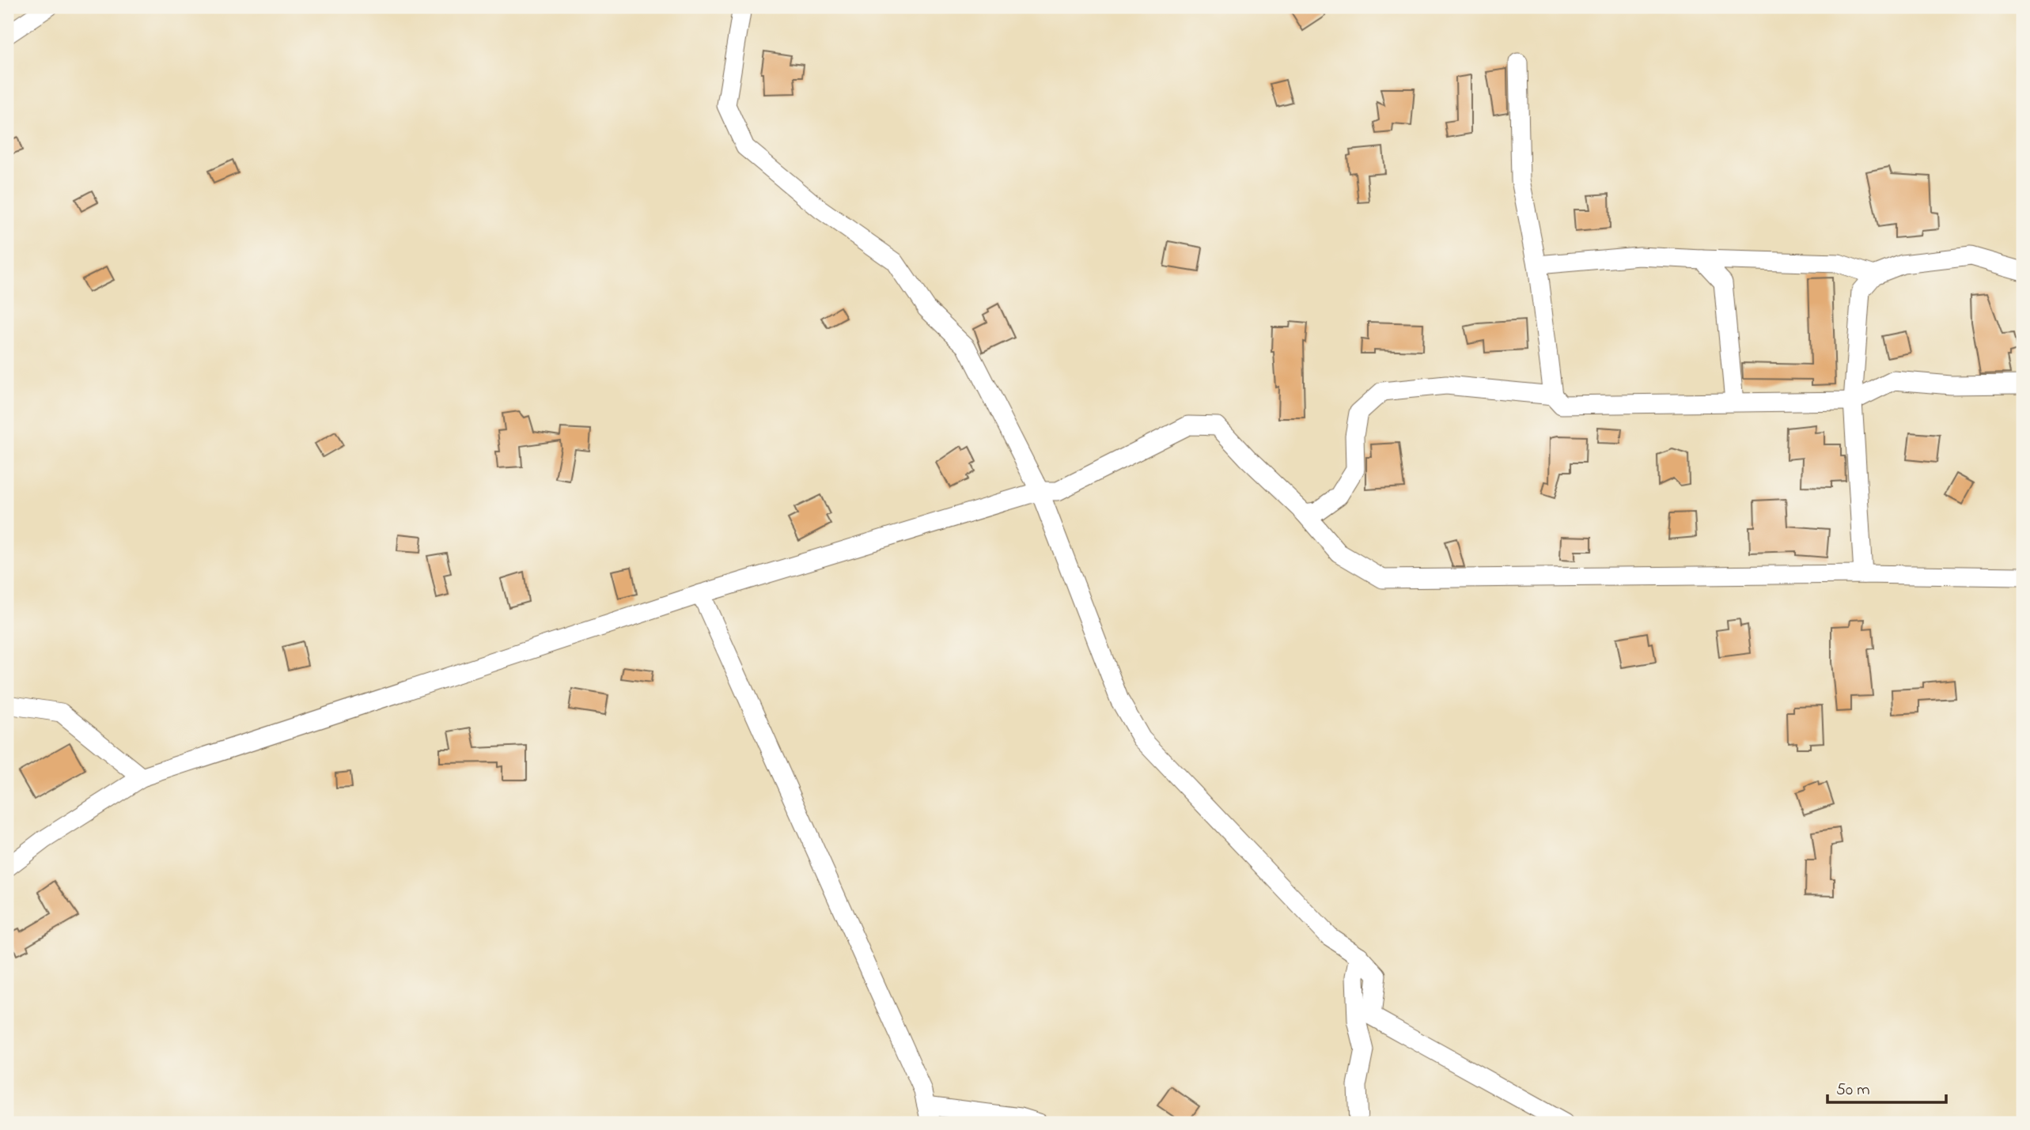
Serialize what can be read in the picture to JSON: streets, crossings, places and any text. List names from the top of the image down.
{
  "scale_bar": "50 m"
}
